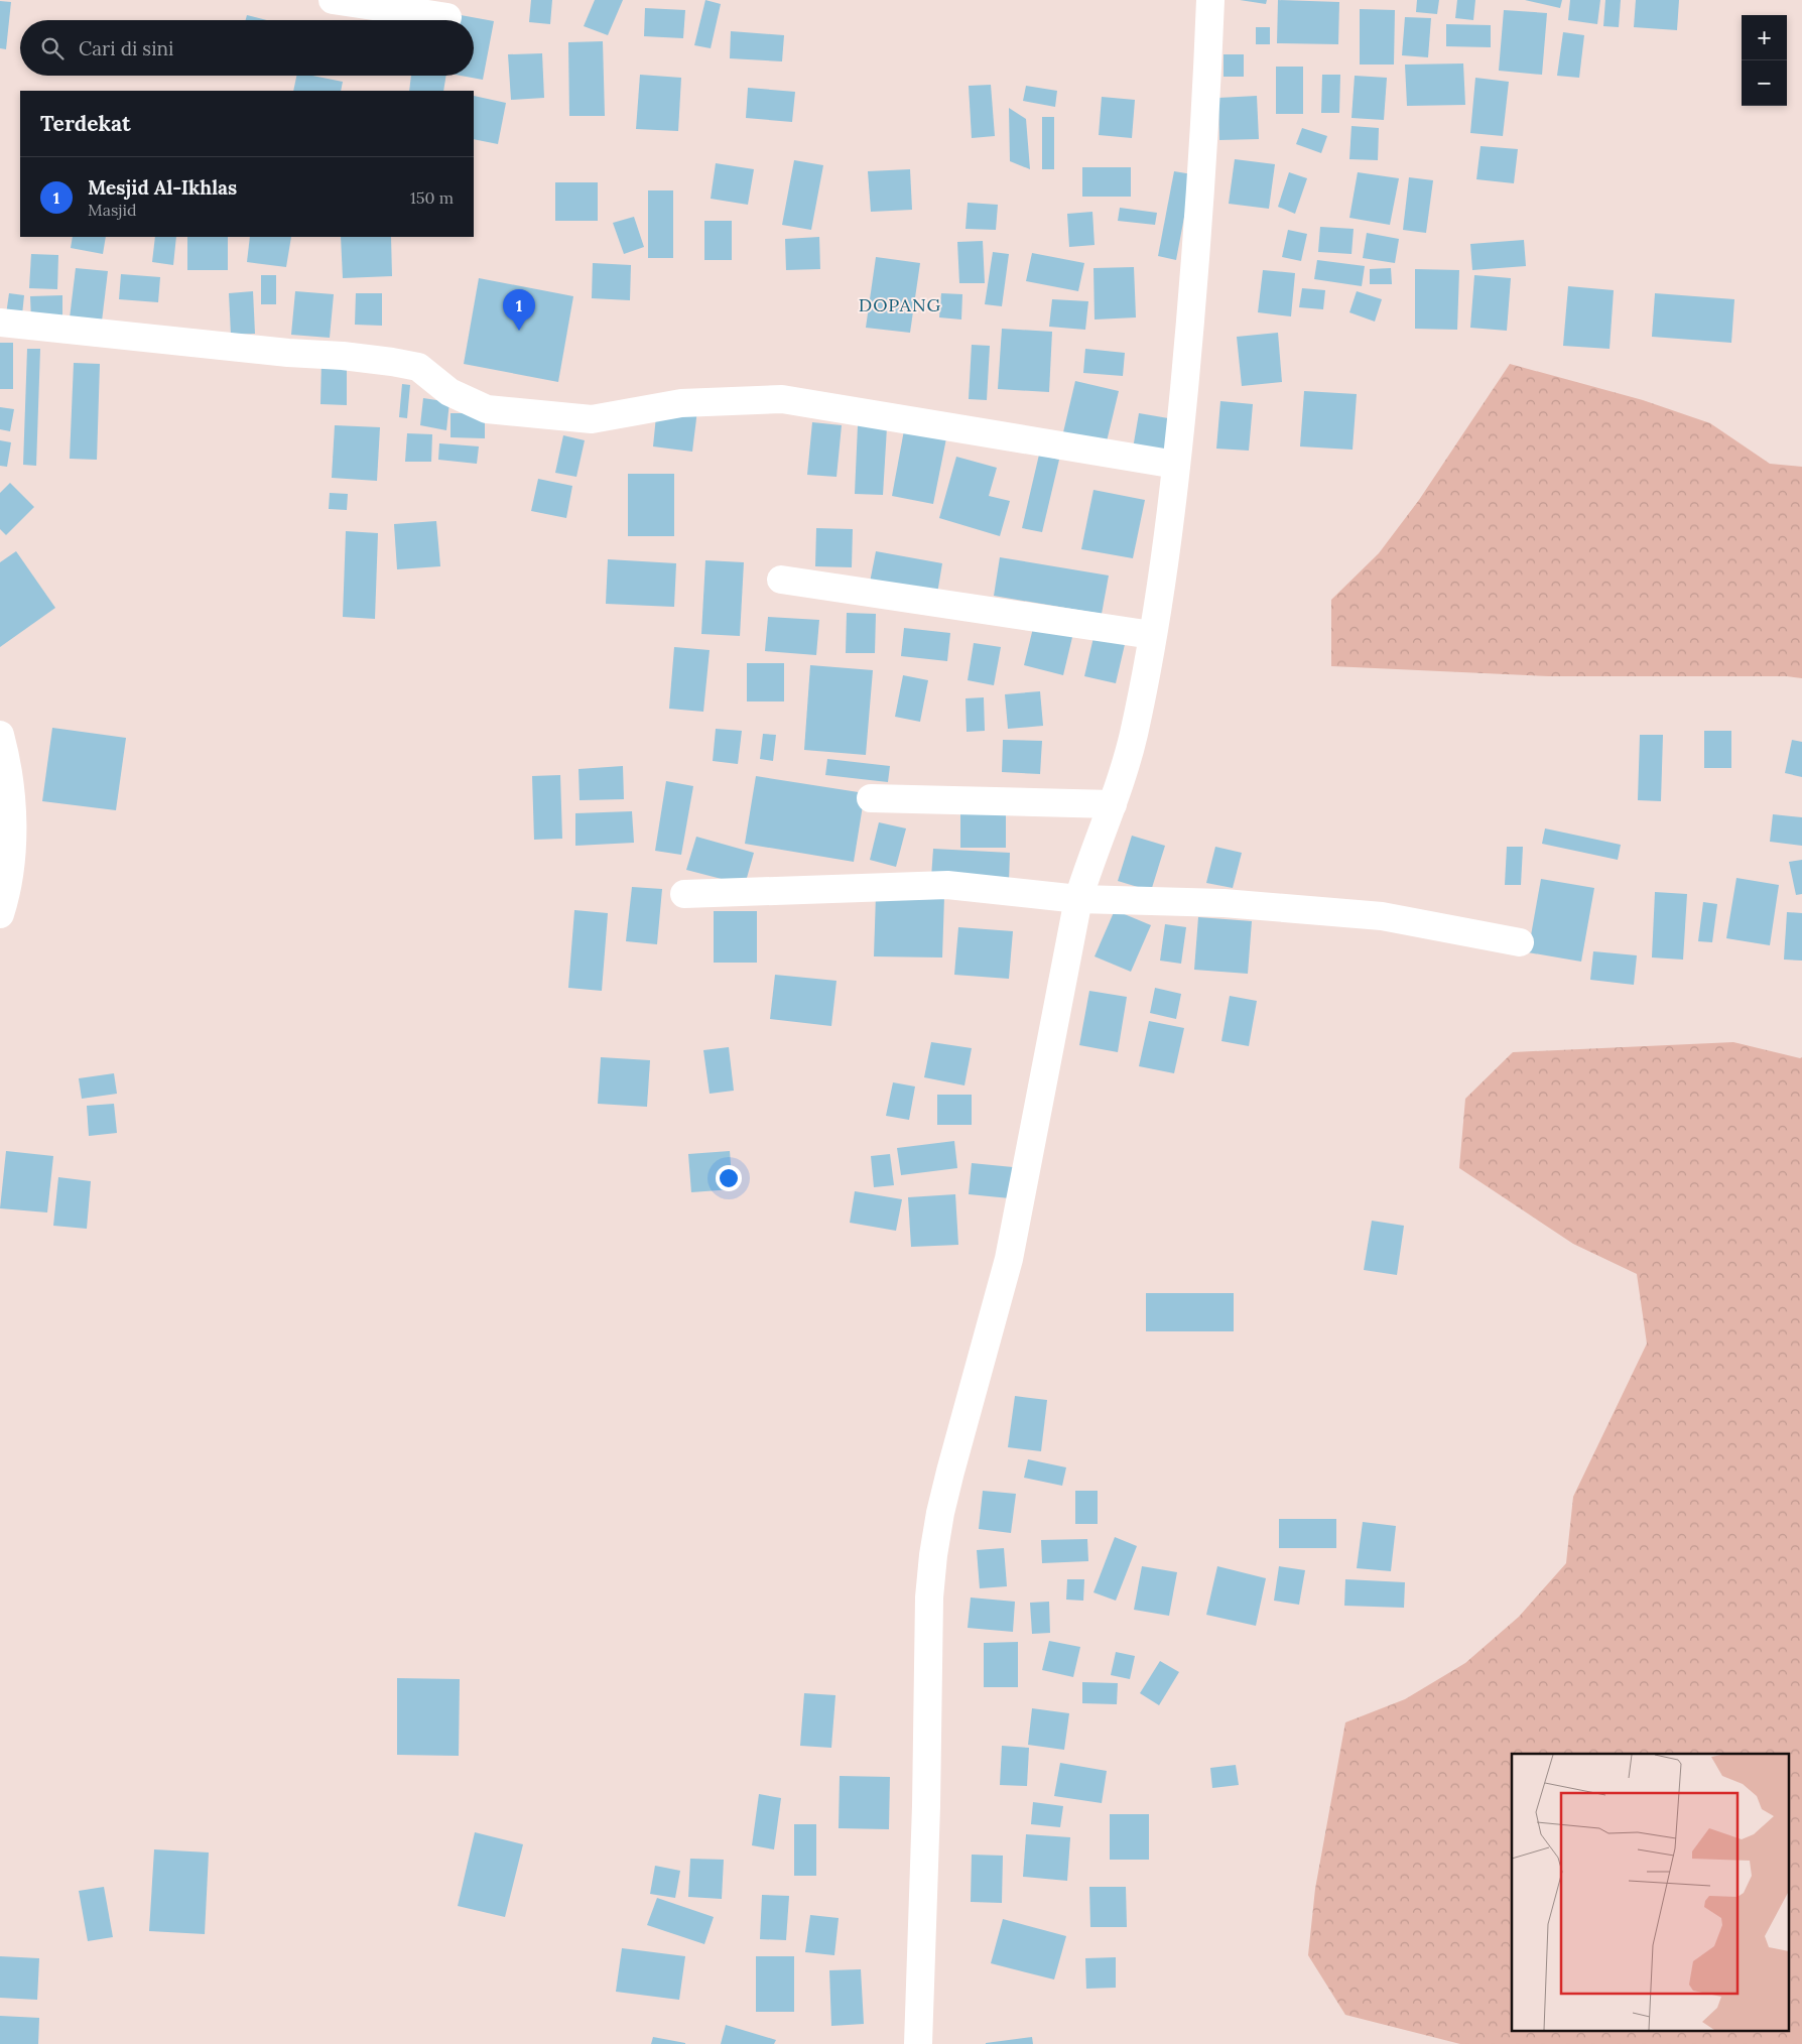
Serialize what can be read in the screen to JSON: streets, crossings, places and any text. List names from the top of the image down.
{
  "districts": ["DOPANG"],
  "page": {
    "map_buttons": ["+", "−"],
    "search": "Cari di sini",
    "heading": "Terdekat",
    "list": [
      {
        "mark": "1",
        "name": "Mesjid Al-Ikhlas",
        "note": "Masjid",
        "value": "150 m"
      }
    ],
    "pins": "1"
  }
}
